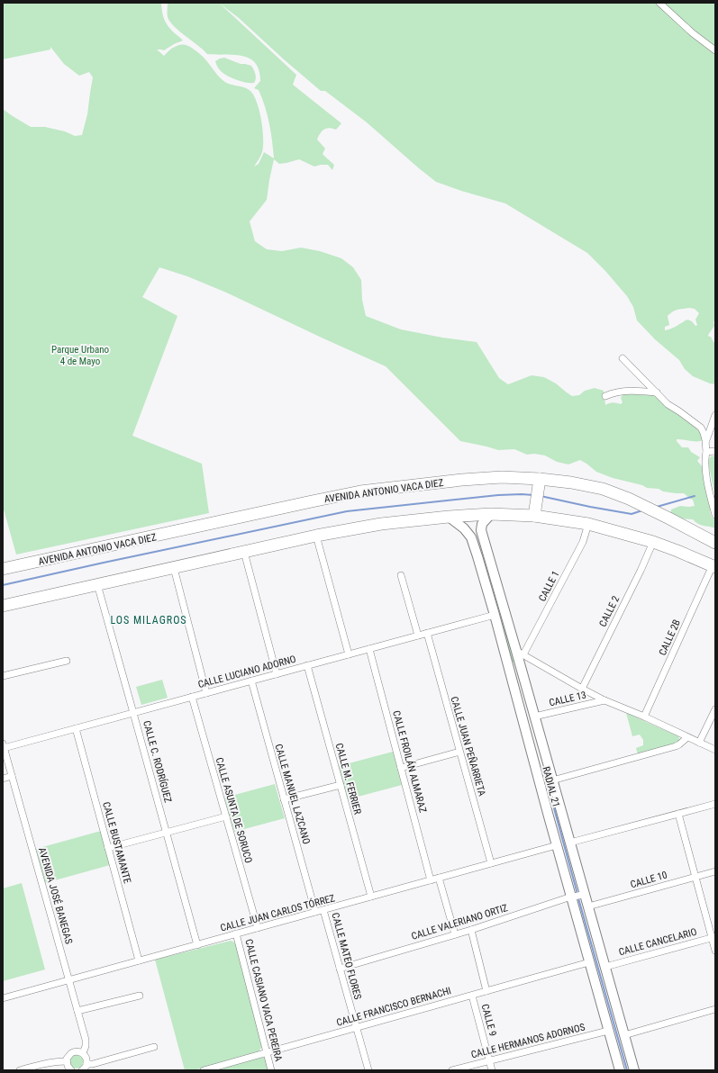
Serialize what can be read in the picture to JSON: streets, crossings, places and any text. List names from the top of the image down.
{
  "streets": {
    "highway": ["AVENIDA ANTONIO VACA DIEZ"],
    "street": [
      "CALLE 1",
      "CALLE 2",
      "CALLE 2B",
      "CALLE LUCIANO ADORNO",
      "CALLE 13",
      "CALLE JUAN PEÑARRIETA",
      "CALLE C. RODRÍGUEZ",
      "CALLE FROILÁN ALMARAZ",
      "CALLE M. FERRIER",
      "RADIAL 21",
      "CALLE MANUEL LAZCANO",
      "CALLE ASUNTA DE SORUCO",
      "CALLE BUSTAMANTE",
      "CALLE 10",
      "AVENIDA JOSÉ BANEGAS",
      "CALLE JUAN CARLOS TÓRREZ",
      "CALLE VALERIANO ORTIZ",
      "CALLE CANCELARIO",
      "CALLE MATEO FLORES",
      "CALLE CASIANO VACA PEREIRA",
      "CALLE FRANCISCO BERNACHI",
      "CALLE 9",
      "CALLE HERMANOS ADORNOS"
    ]
  },
  "crossings": [
    ["CALLE 1", "RADIAL 21"],
    ["CALLE LUCIANO ADORNO", "CALLE JUAN PEÑARRIETA"],
    ["CALLE LUCIANO ADORNO", "CALLE C. RODRÍGUEZ"],
    ["CALLE LUCIANO ADORNO", "CALLE FROILÁN ALMARAZ"],
    ["CALLE LUCIANO ADORNO", "CALLE M. FERRIER"],
    ["CALLE LUCIANO ADORNO", "RADIAL 21"],
    ["CALLE LUCIANO ADORNO", "CALLE MANUEL LAZCANO"],
    ["CALLE LUCIANO ADORNO", "CALLE ASUNTA DE SORUCO"],
    ["CALLE LUCIANO ADORNO", "CALLE BUSTAMANTE"],
    ["CALLE LUCIANO ADORNO", "AVENIDA JOSÉ BANEGAS"],
    ["CALLE 13", "RADIAL 21"],
    ["CALLE JUAN PEÑARRIETA", "CALLE JUAN CARLOS TÓRREZ"],
    ["CALLE C. RODRÍGUEZ", "CALLE JUAN CARLOS TÓRREZ"],
    ["CALLE FROILÁN ALMARAZ", "CALLE JUAN CARLOS TÓRREZ"],
    ["CALLE M. FERRIER", "CALLE JUAN CARLOS TÓRREZ"],
    ["RADIAL 21", "CALLE 10"],
    ["RADIAL 21", "CALLE JUAN CARLOS TÓRREZ"],
    ["RADIAL 21", "CALLE VALERIANO ORTIZ"],
    ["RADIAL 21", "CALLE CANCELARIO"],
    ["RADIAL 21", "CALLE FRANCISCO BERNACHI"],
    ["RADIAL 21", "CALLE HERMANOS ADORNOS"],
    ["CALLE MANUEL LAZCANO", "CALLE JUAN CARLOS TÓRREZ"],
    ["CALLE ASUNTA DE SORUCO", "CALLE JUAN CARLOS TÓRREZ"],
    ["CALLE BUSTAMANTE", "CALLE JUAN CARLOS TÓRREZ"],
    ["AVENIDA JOSÉ BANEGAS", "CALLE JUAN CARLOS TÓRREZ"],
    ["CALLE JUAN CARLOS TÓRREZ", "CALLE MATEO FLORES"],
    ["CALLE JUAN CARLOS TÓRREZ", "CALLE CASIANO VACA PEREIRA"],
    ["CALLE VALERIANO ORTIZ", "CALLE MATEO FLORES"],
    ["CALLE VALERIANO ORTIZ", "CALLE 9"],
    ["CALLE MATEO FLORES", "CALLE FRANCISCO BERNACHI"],
    ["CALLE CASIANO VACA PEREIRA", "CALLE FRANCISCO BERNACHI"],
    ["CALLE FRANCISCO BERNACHI", "CALLE 9"],
    ["CALLE 9", "CALLE HERMANOS ADORNOS"]
  ],
  "districts": ["LOS MILAGROS"],
  "parks": ["Parque Urbano 4 de Mayo"]
}
